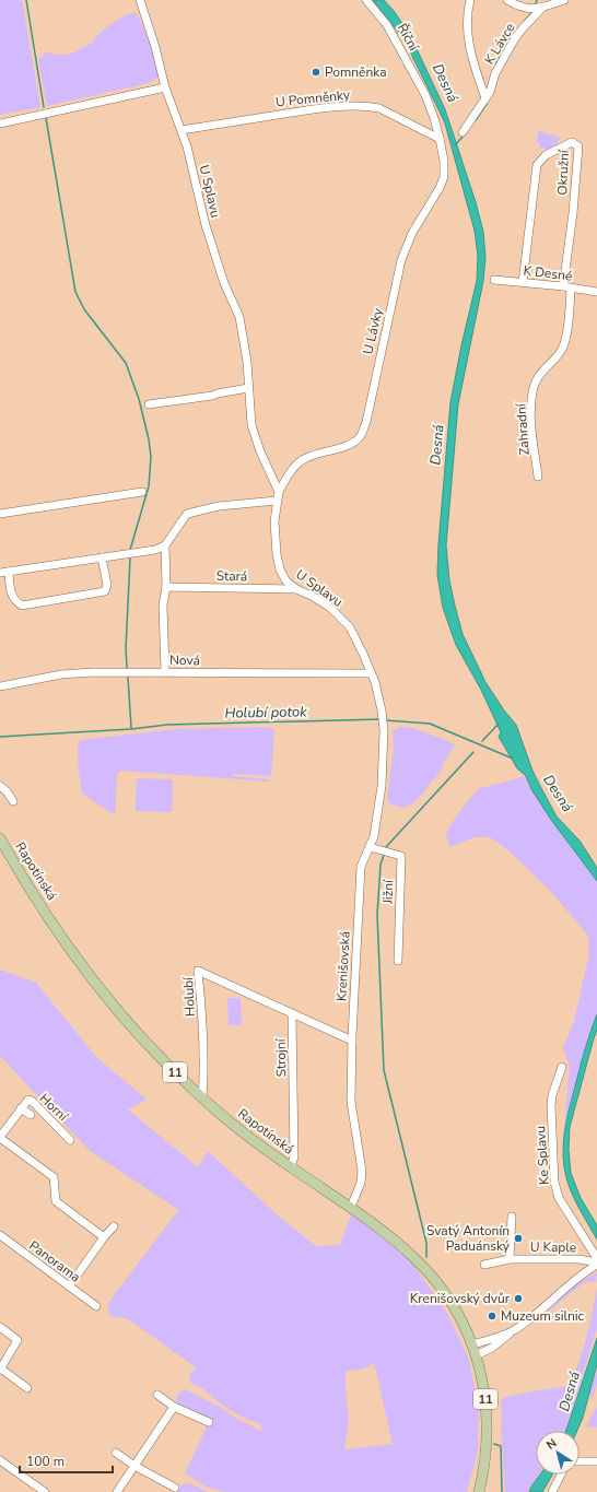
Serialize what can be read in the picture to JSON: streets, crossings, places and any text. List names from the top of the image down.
{
  "streets": {
    "main road": ["Rapotínská", "11"],
    "street": [
      "Říční",
      "K Lávce",
      "U Pomněnky",
      "Okružní",
      "U Splavu",
      "K Desné",
      "U Lávky",
      "Zahradní",
      "Stará",
      "Nová",
      "Jižní",
      "Krenišovská",
      "Holubí",
      "Strojní",
      "Horní",
      "Ke Splavu",
      "U Kaple",
      "Panorama"
    ]
  },
  "crossings": [
    ["Říční", "U Pomněnky"],
    ["Říční", "U Lávky"],
    ["U Pomněnky", "U Splavu"],
    ["U Pomněnky", "U Lávky"],
    ["Okružní", "K Desné"],
    ["U Splavu", "U Lávky"],
    ["U Splavu", "Stará"],
    ["U Splavu", "Nová"],
    ["U Splavu", "Krenišovská"],
    ["K Desné", "Zahradní"],
    ["Rapotínská", "Krenišovská"],
    ["Rapotínská", "Holubí"],
    ["Rapotínská", "Strojní"],
    ["Jižní", "Krenišovská"],
    ["Holubí", "Strojní"]
  ],
  "water": ["Desná", "Holubí potok"],
  "places": [
    "Pomněnka",
    "Svatý Antonín Paduánský",
    "Krenišovský dvůr",
    "Muzeum silnic"
  ],
  "scale_bar": "100 m",
  "north": "top left"
}
